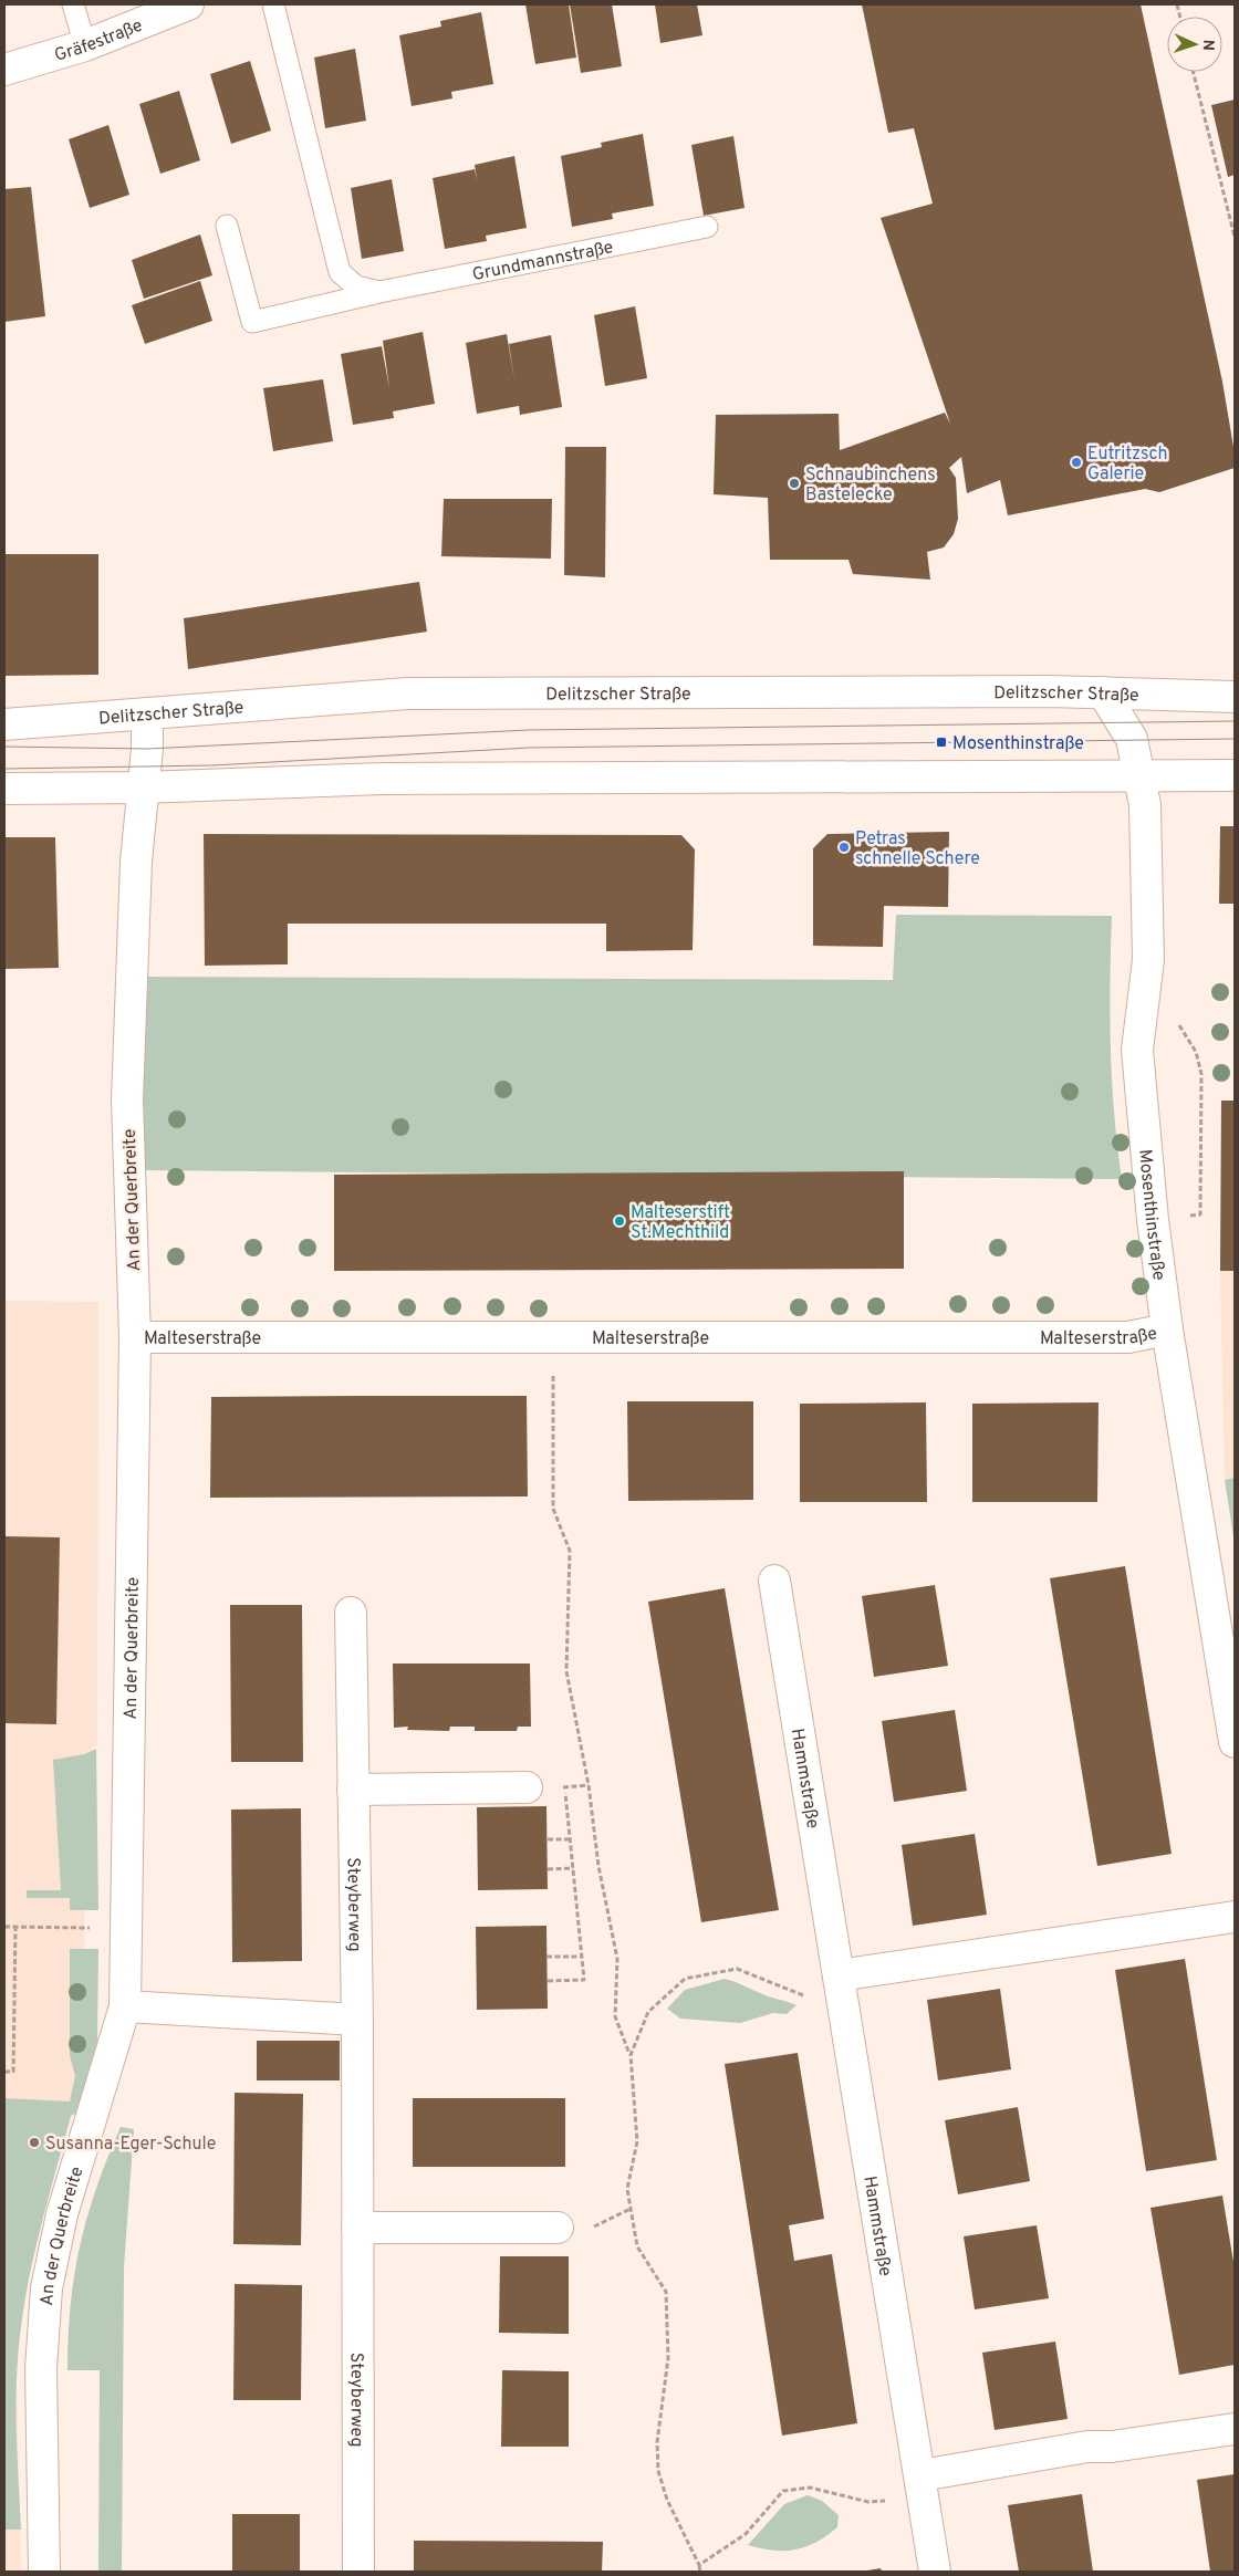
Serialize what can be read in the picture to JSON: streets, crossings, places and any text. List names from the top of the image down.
{
  "streets": {
    "street": [
      "Gräfestraße",
      "Delitzscher Straße",
      "An der Querbreite",
      "Mosenthinstraße",
      "Malteserstraße",
      "Hammstraße",
      "Steyberweg"
    ],
    "lane": ["Grundmannstraße"]
  },
  "crossings": [
    ["Delitzscher Straße", "An der Querbreite"],
    ["Delitzscher Straße", "Mosenthinstraße"],
    ["An der Querbreite", "Malteserstraße"],
    ["Mosenthinstraße", "Malteserstraße"]
  ],
  "places": {
    "other": [
      "Eutritzsch Galerie",
      "Schnaubinchens Bastelecke",
      "Petras schnelle Schere",
      "Malteserstift St.Mechthild",
      "Susanna-Eger-Schule"
    ],
    "transit": ["Mosenthinstraße"]
  },
  "north": "right"
}
